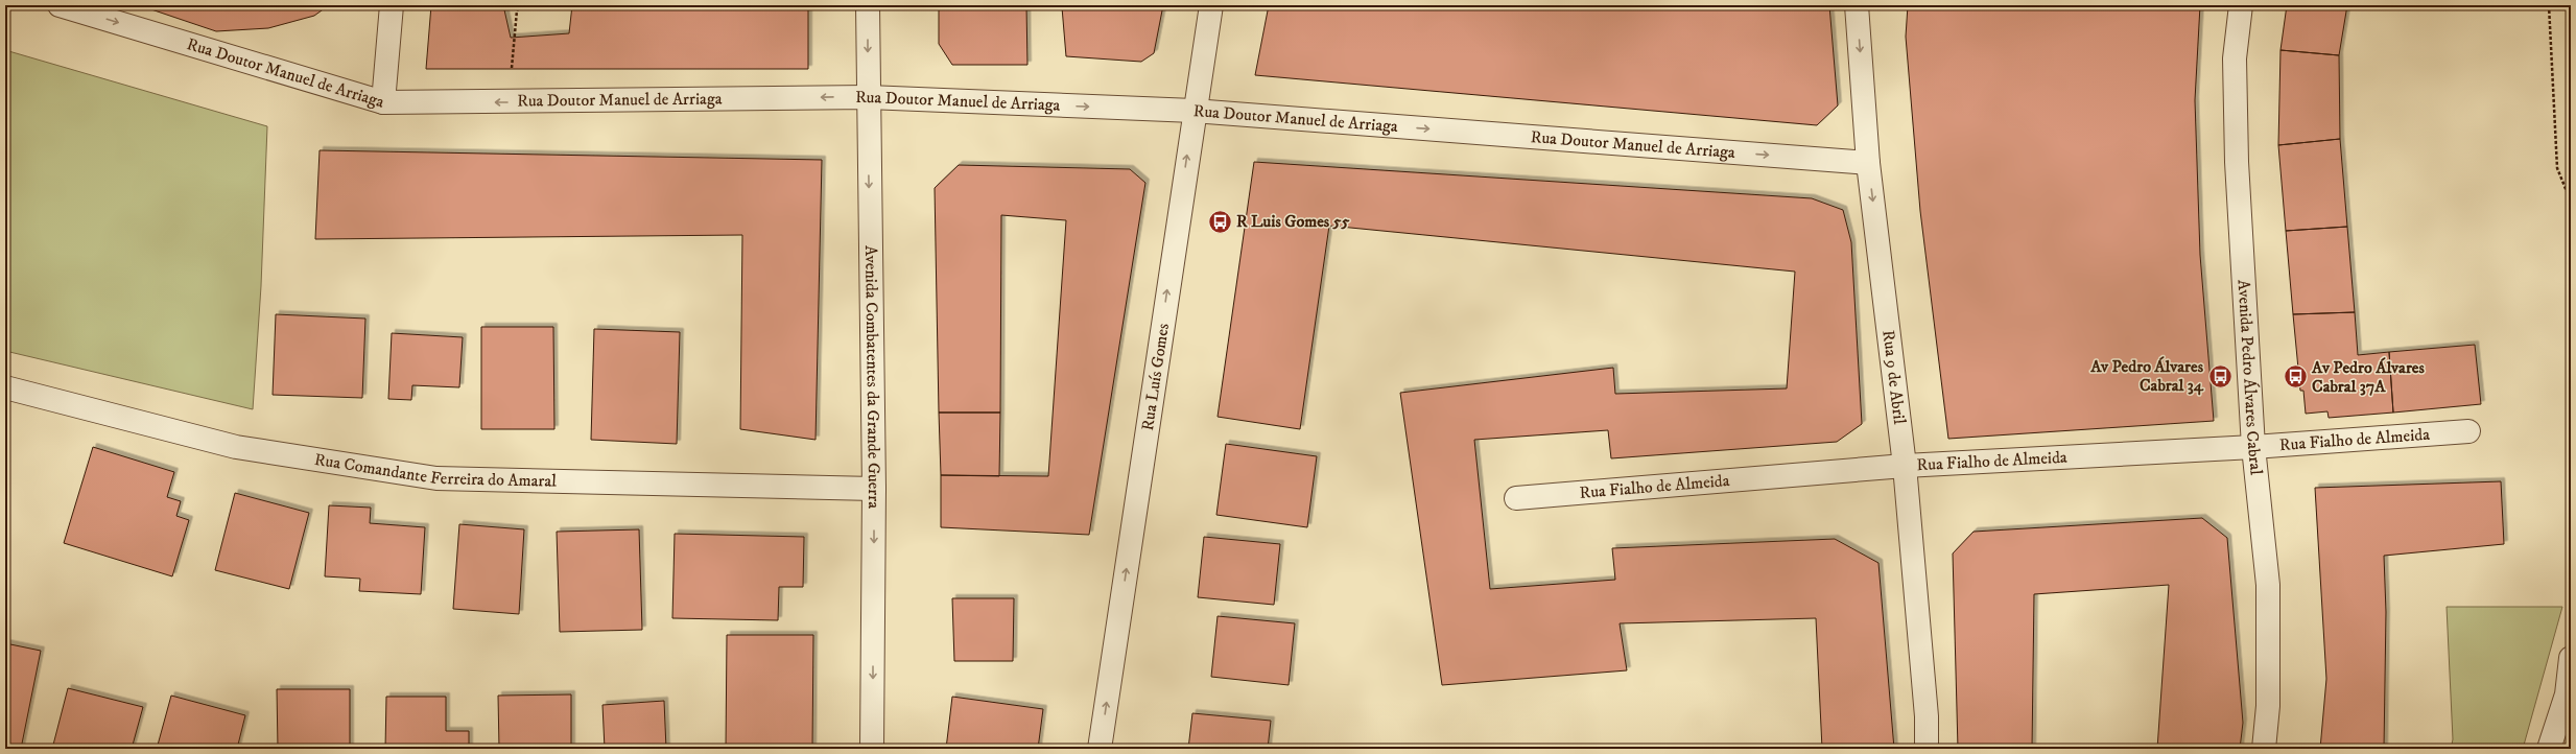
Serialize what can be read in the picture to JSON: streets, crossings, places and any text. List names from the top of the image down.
{
  "streets": {
    "street": [
      "Rua Doutor Manuel de Arriaga",
      "Avenida Combatentes da Grande Guerra",
      "Rua Luís Gomes",
      "Rua 9 de Abril",
      "Avenida Pedro Álvares Cabral",
      "Rua Fialho de Almeida",
      "Rua Comandante Ferreira do Amaral"
    ]
  },
  "crossings": [
    ["Rua Doutor Manuel de Arriaga", "Avenida Combatentes da Grande Guerra"],
    ["Rua Doutor Manuel de Arriaga", "Rua Luís Gomes"],
    ["Rua Doutor Manuel de Arriaga", "Rua 9 de Abril"],
    ["Avenida Combatentes da Grande Guerra", "Rua Comandante Ferreira do Amaral"],
    ["Rua 9 de Abril", "Rua Fialho de Almeida"],
    ["Avenida Pedro Álvares Cabral", "Rua Fialho de Almeida"]
  ],
  "one_way": ["Avenida Combatentes da Grande Guerra", "Rua Luís Gomes", "Rua 9 de Abril"],
  "places": {
    "bus stop": ["R Luis Gomes 55", "Av Pedro Álvares Cabral 34", "Av Pedro Álvares Cabral 37A"]
  }
}
